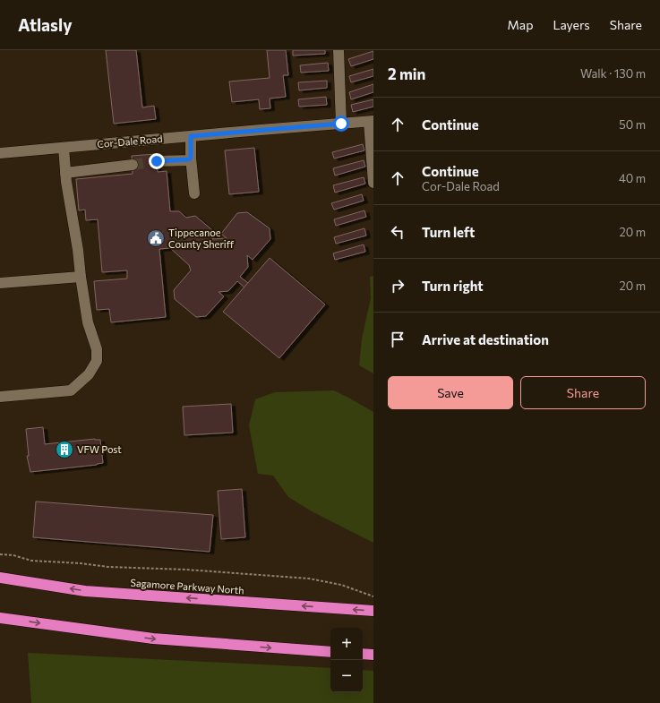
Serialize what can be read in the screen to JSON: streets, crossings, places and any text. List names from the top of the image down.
{
  "streets": {
    "highway": ["Sagamore Parkway North"],
    "street": ["Cor-Dale Road"]
  },
  "places": {
    "public building": ["Tippecanoe County Sheriff"],
    "building": ["VFW Post"]
  },
  "page": {
    "header": "Atlasly",
    "nav": ["Map", "Layers", "Share"],
    "heading": ["2 min", "Walk · 130 m"],
    "list": [
      ["Continue", "50 m"],
      ["Continue", "Cor-Dale Road", "40 m"],
      ["Turn left", "20 m"],
      ["Turn right", "20 m"],
      "Arrive at destination"
    ],
    "buttons": ["Save", "Share"],
    "map_buttons": ["+", "−"]
  }
}
